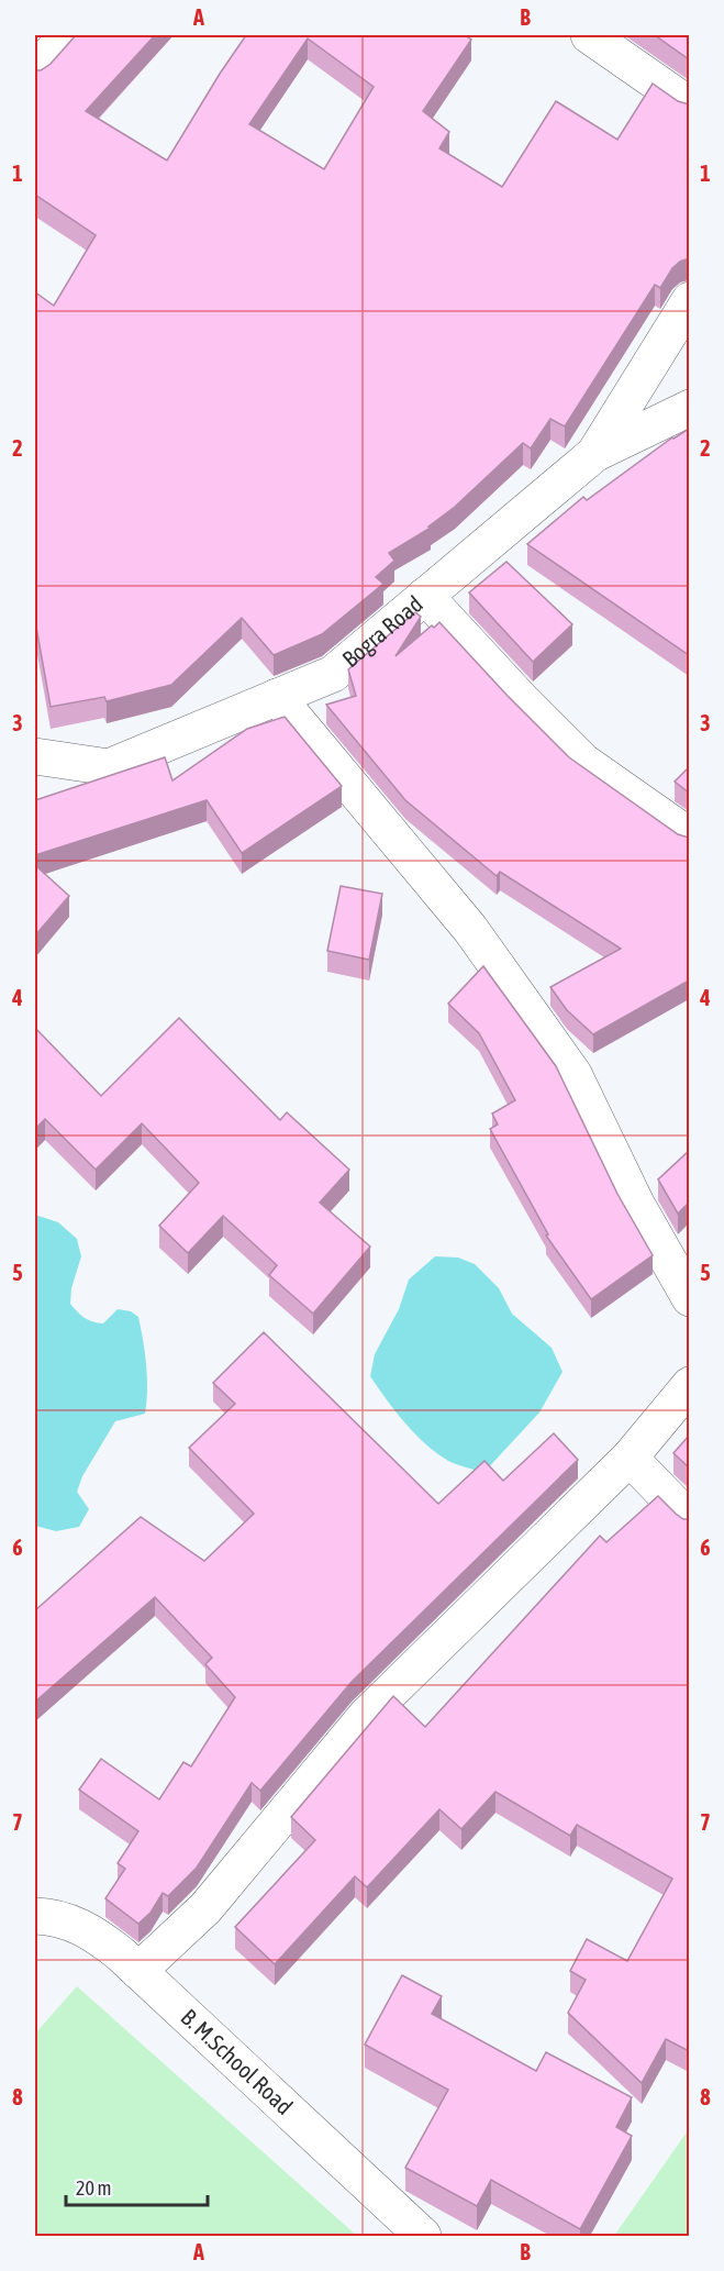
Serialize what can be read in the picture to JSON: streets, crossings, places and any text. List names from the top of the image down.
{
  "streets": {
    "street": ["Bogra Road", "B. M.School Road"]
  },
  "scale_bar": "20 m",
  "grid": {
    "columns": ["A", "B"],
    "rows": [
      "1",
      "2",
      "3",
      "4",
      "5",
      "6",
      "7",
      "8"
    ]
  }
}
